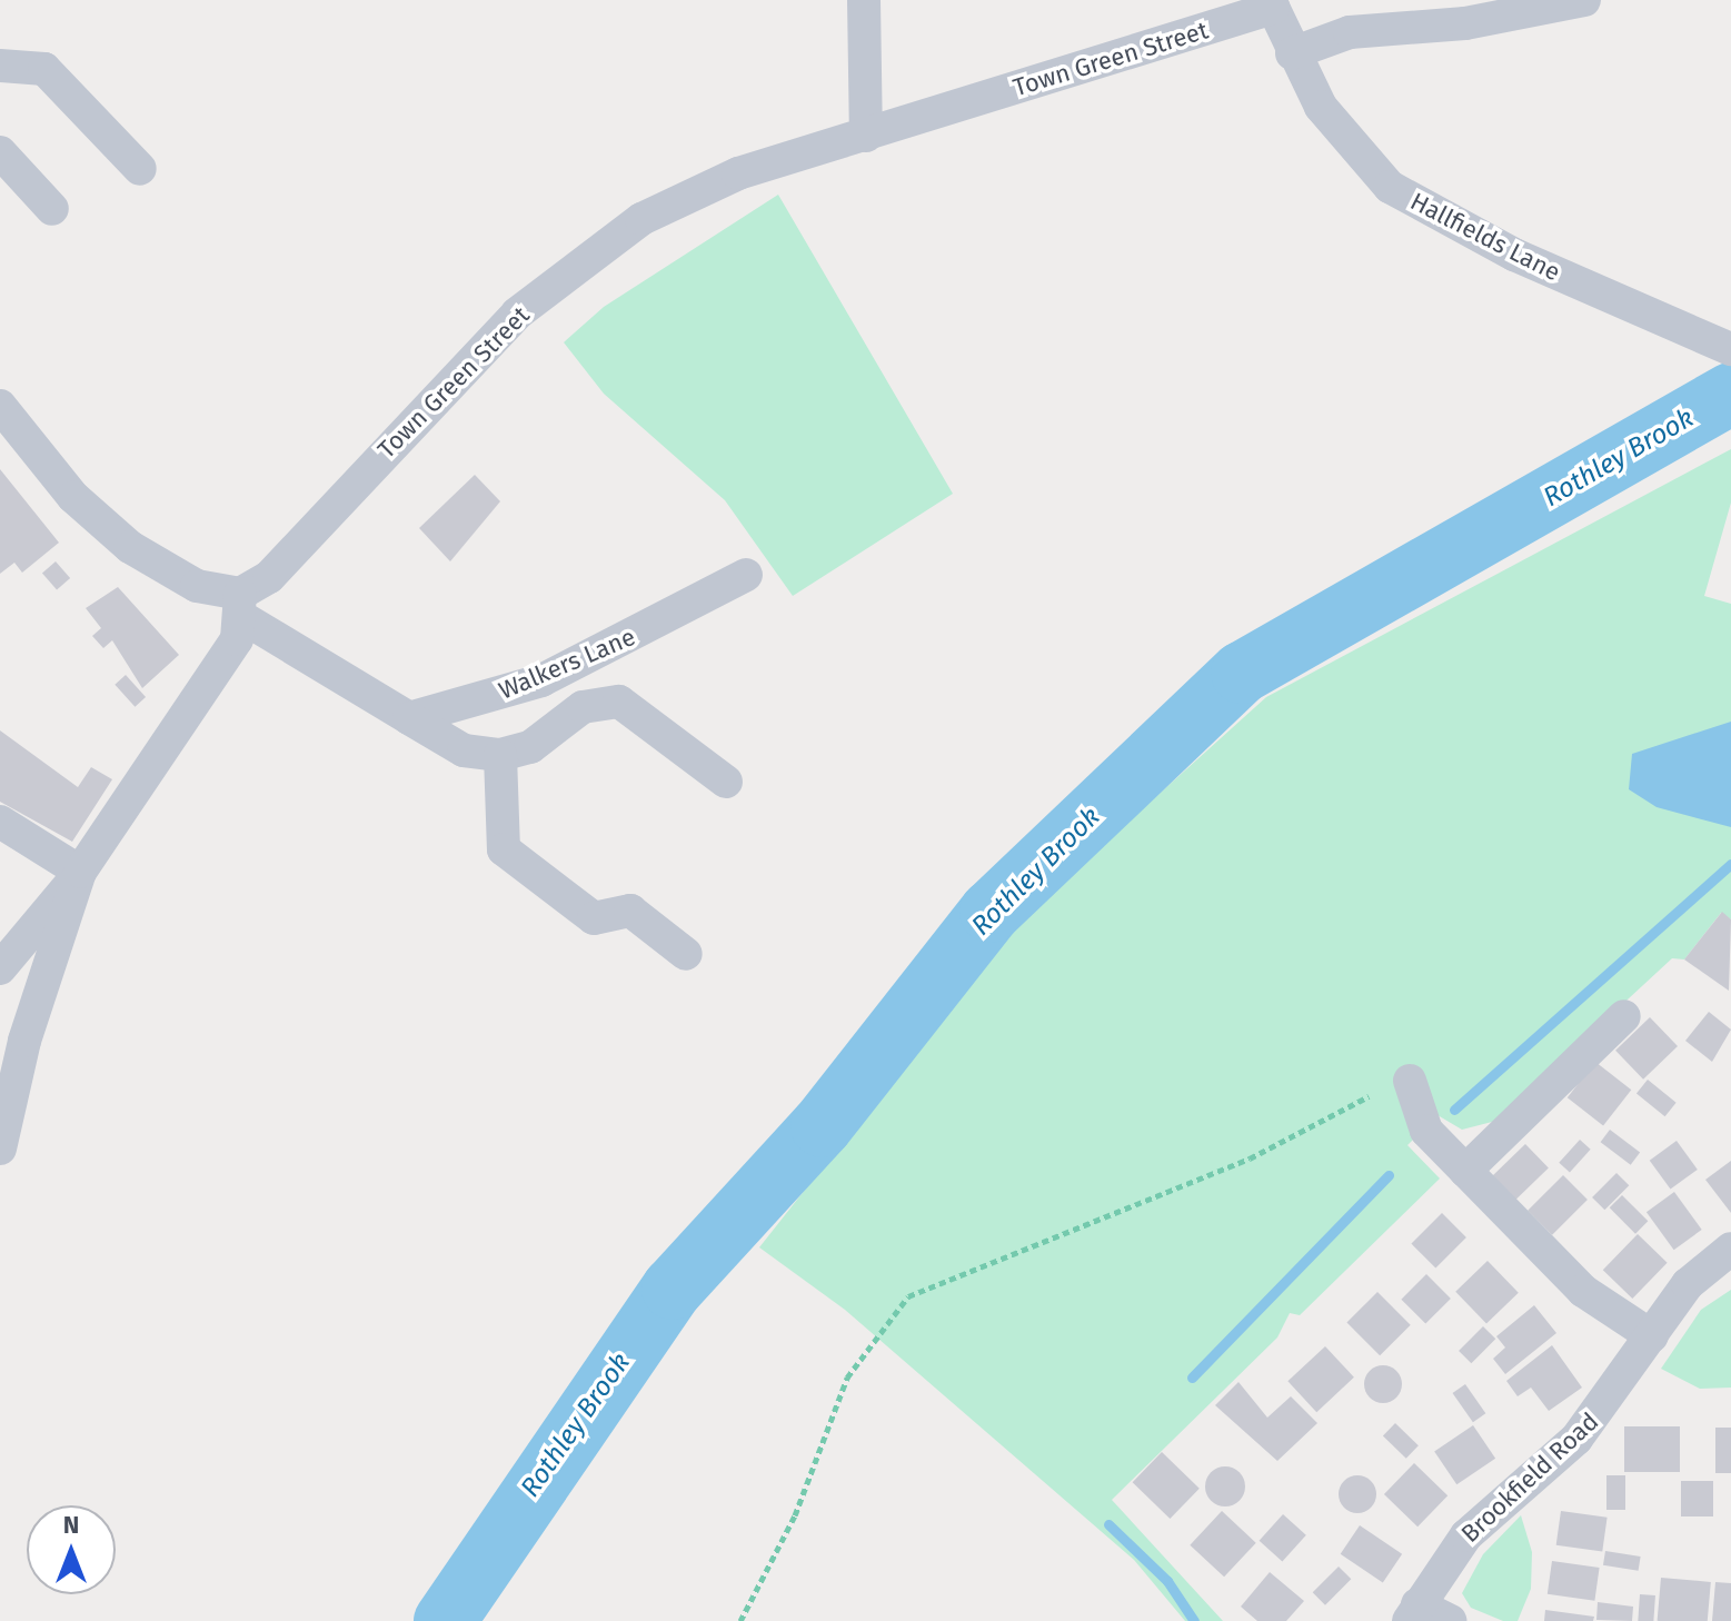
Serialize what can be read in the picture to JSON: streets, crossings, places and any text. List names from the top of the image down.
{
  "streets": {
    "street": [
      "Town Green Street",
      "Hallfields Lane",
      "Walkers Lane",
      "Brookfield Road"
    ]
  },
  "crossings": [
    ["Town Green Street", "Hallfields Lane"]
  ],
  "water": ["Rothley Brook"],
  "north": "top"
}
